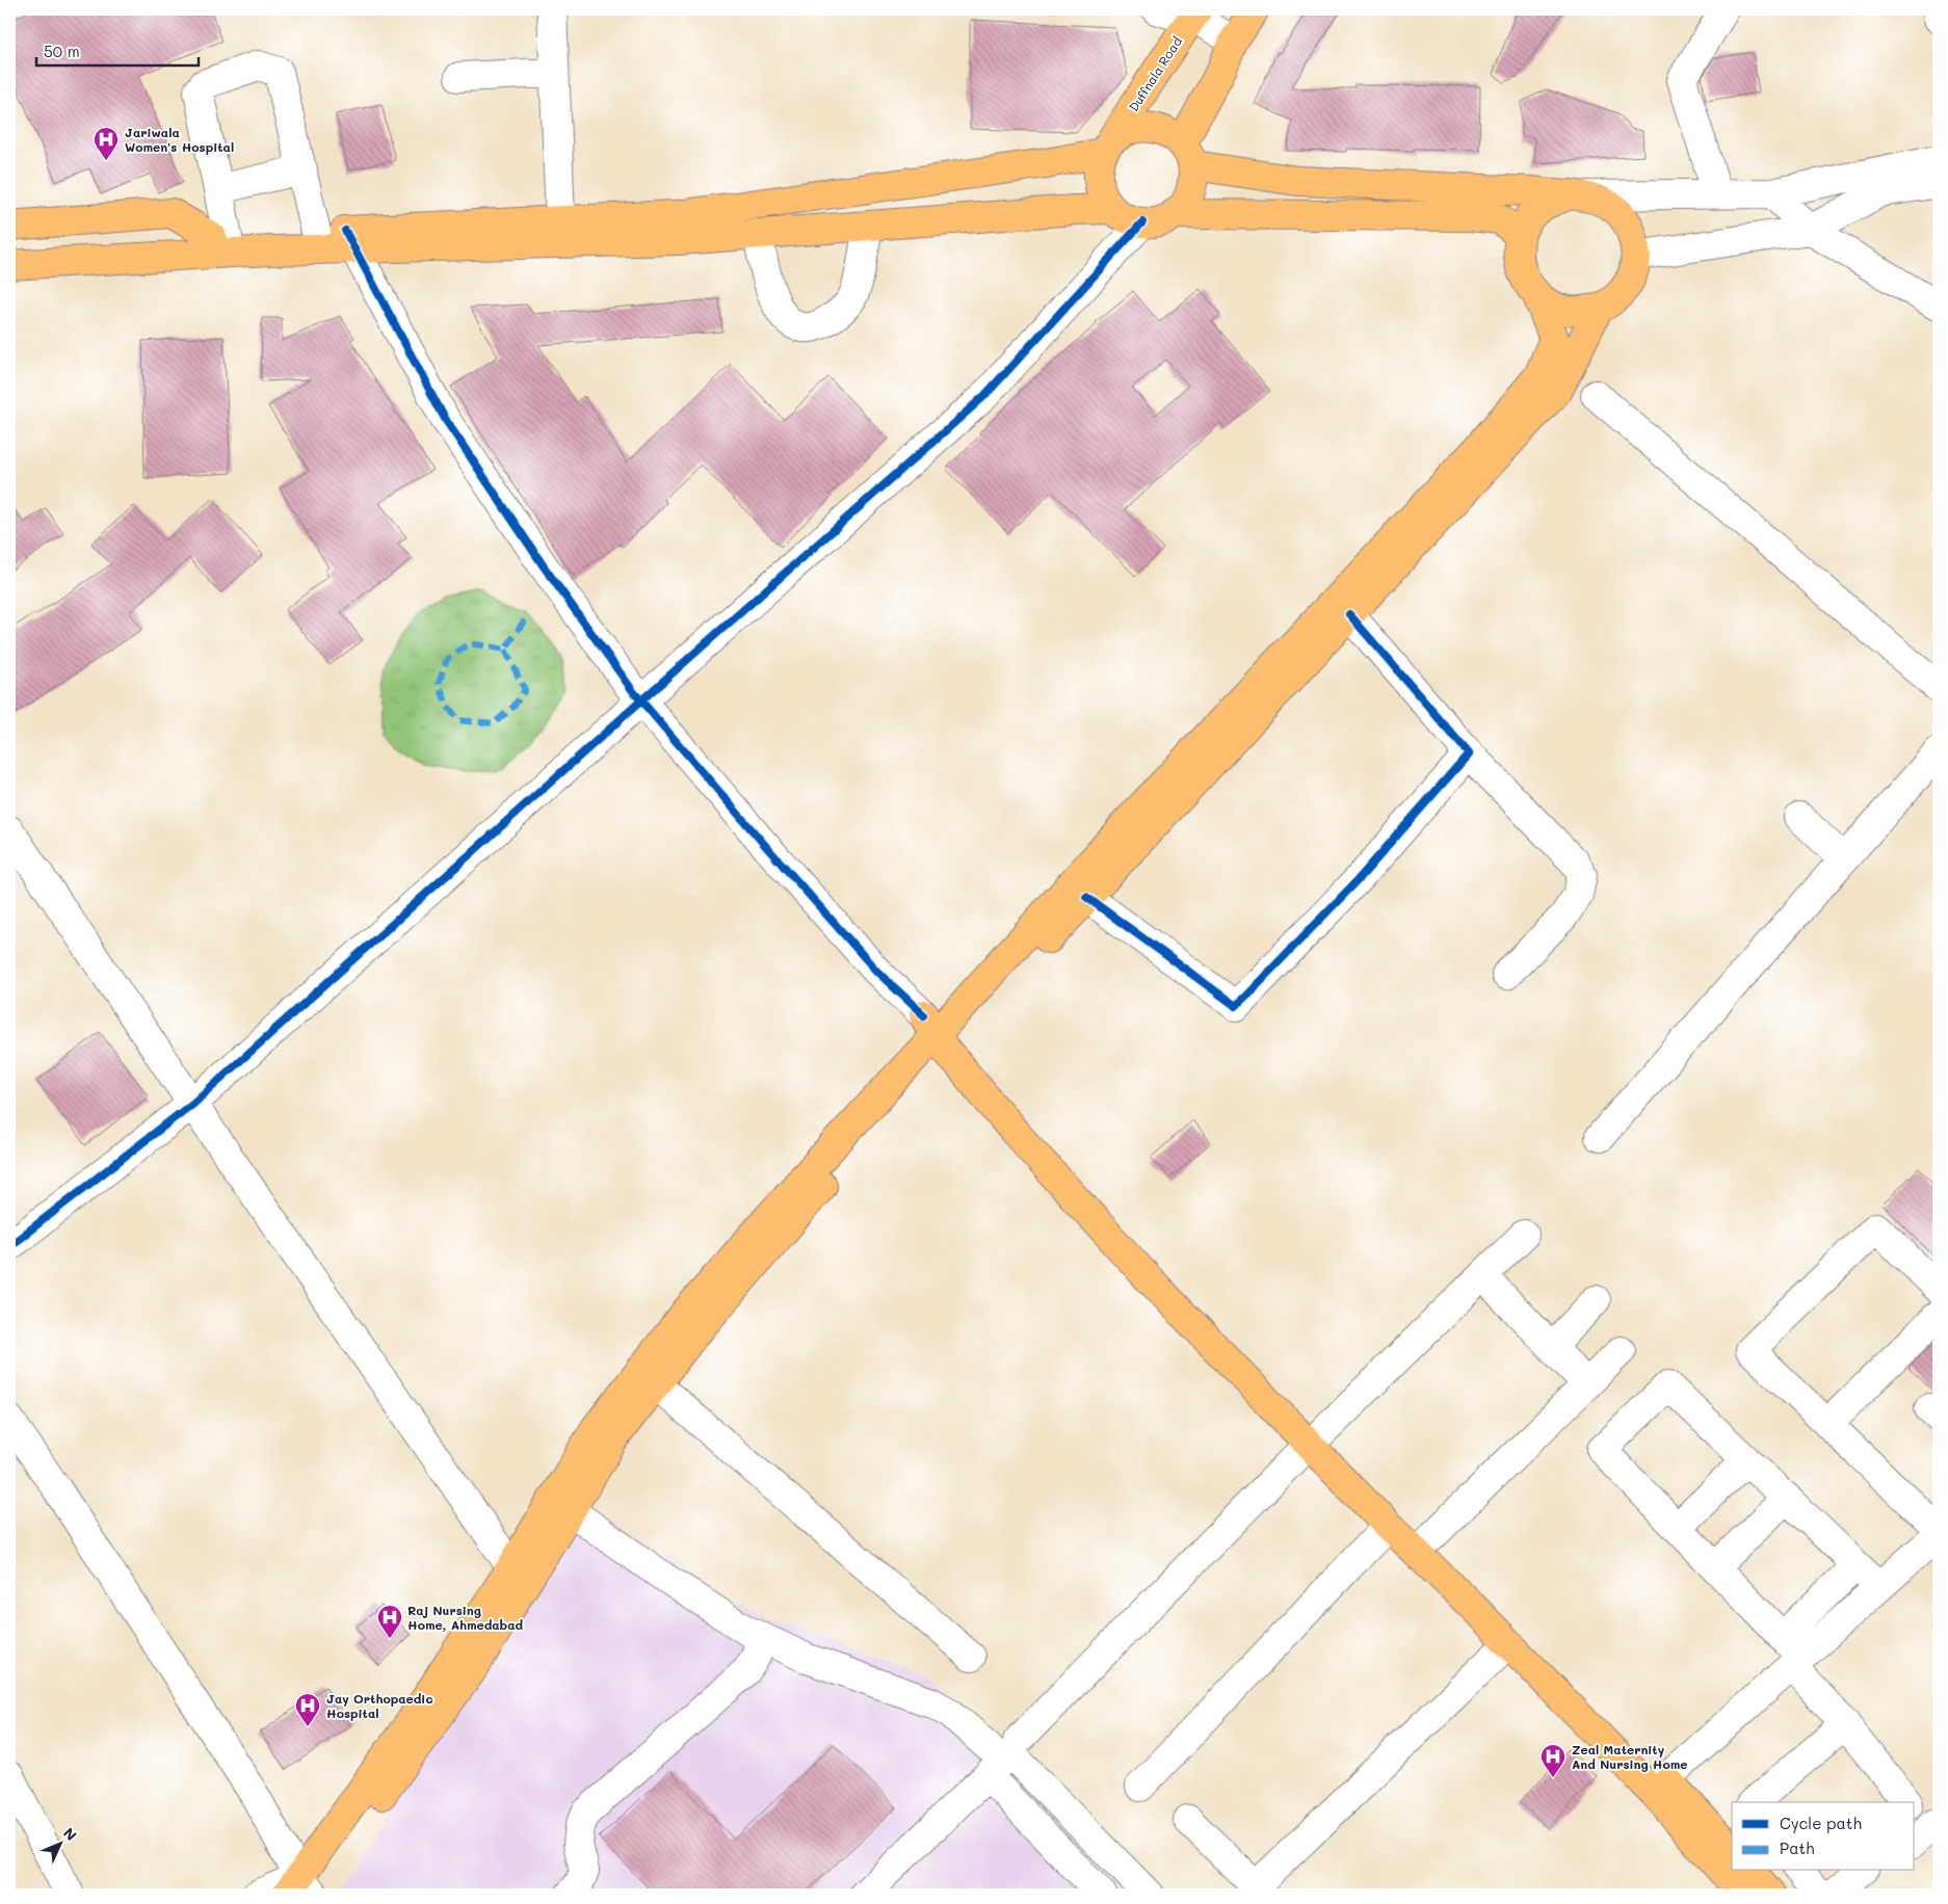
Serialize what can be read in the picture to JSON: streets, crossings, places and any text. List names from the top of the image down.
{
  "streets": {
    "main road": ["Duffnala Road"]
  },
  "places": {
    "hospital": [
      "Jariwala Women's Hospital",
      "Raj Nursing Home, Ahmedabad",
      "Jay Orthopaedic Hospital",
      "Zeal Maternity And Nursing Home"
    ]
  },
  "legend": ["Cycle path", "Path"],
  "scale_bar": "50 m",
  "north": "top right"
}
